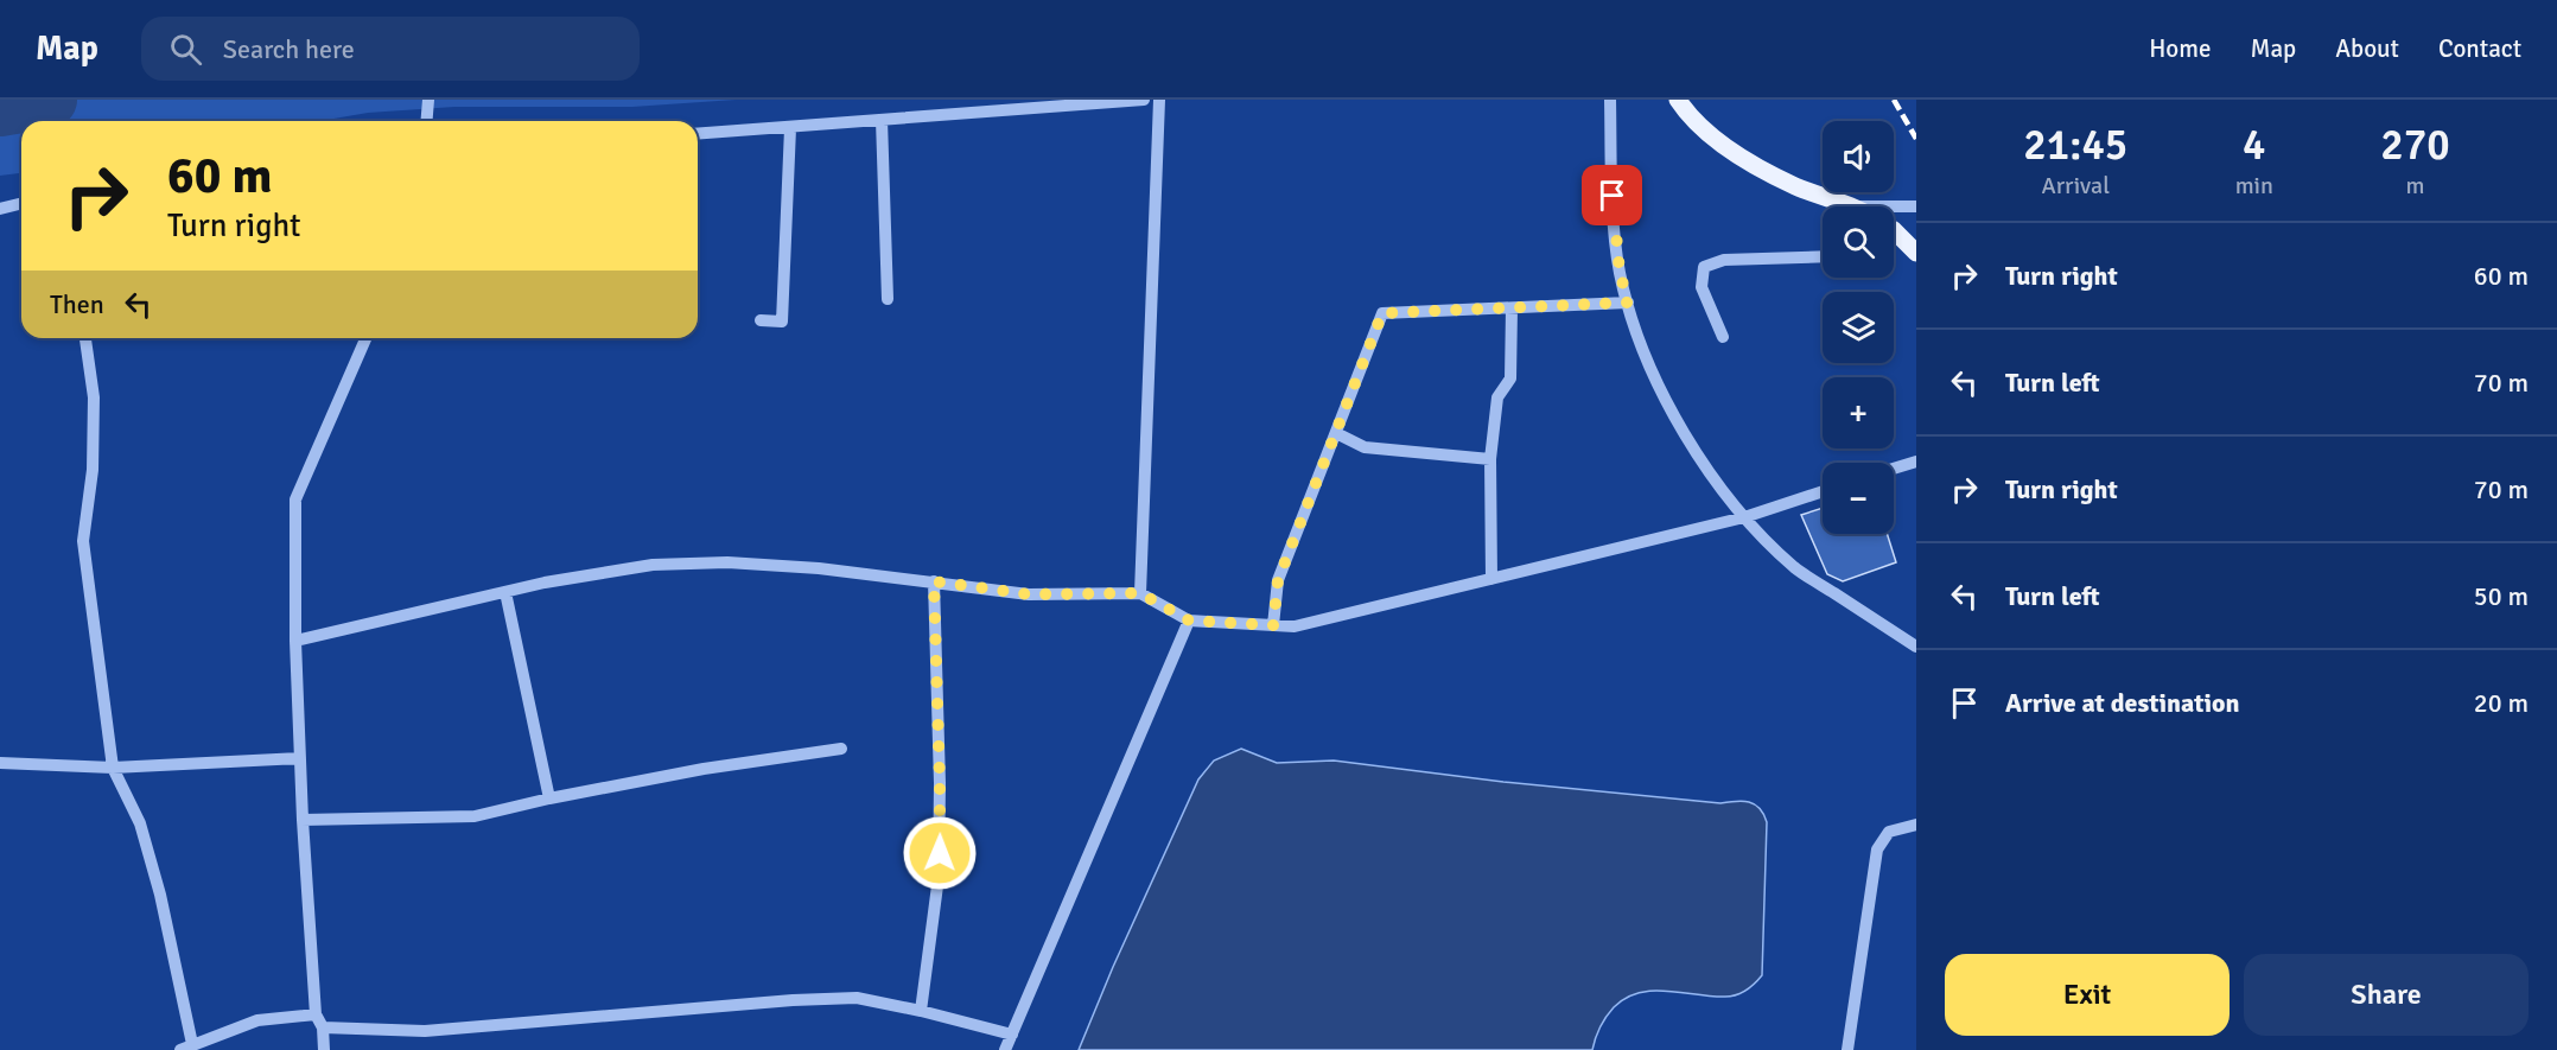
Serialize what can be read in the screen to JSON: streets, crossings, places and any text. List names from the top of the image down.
{
  "page": {
    "header": "Map",
    "search": "Search here",
    "nav": [
      "Home",
      "Map",
      "About",
      "Contact"
    ],
    "eta": [
      "21:45",
      "Arrival",
      "4",
      "min",
      "270",
      "m"
    ],
    "map_buttons": ["+", "−"],
    "turn": ["60 m", "Turn right"],
    "list": [
      {
        "name": "Turn right",
        "value": "60 m"
      },
      {
        "name": "Turn left",
        "value": "70 m"
      },
      {
        "name": "Turn right",
        "value": "70 m"
      },
      {
        "name": "Turn left",
        "value": "50 m"
      },
      {
        "name": "Arrive at destination",
        "value": "20 m"
      }
    ],
    "then": "Then",
    "buttons": ["Exit", "Share"]
  }
}
